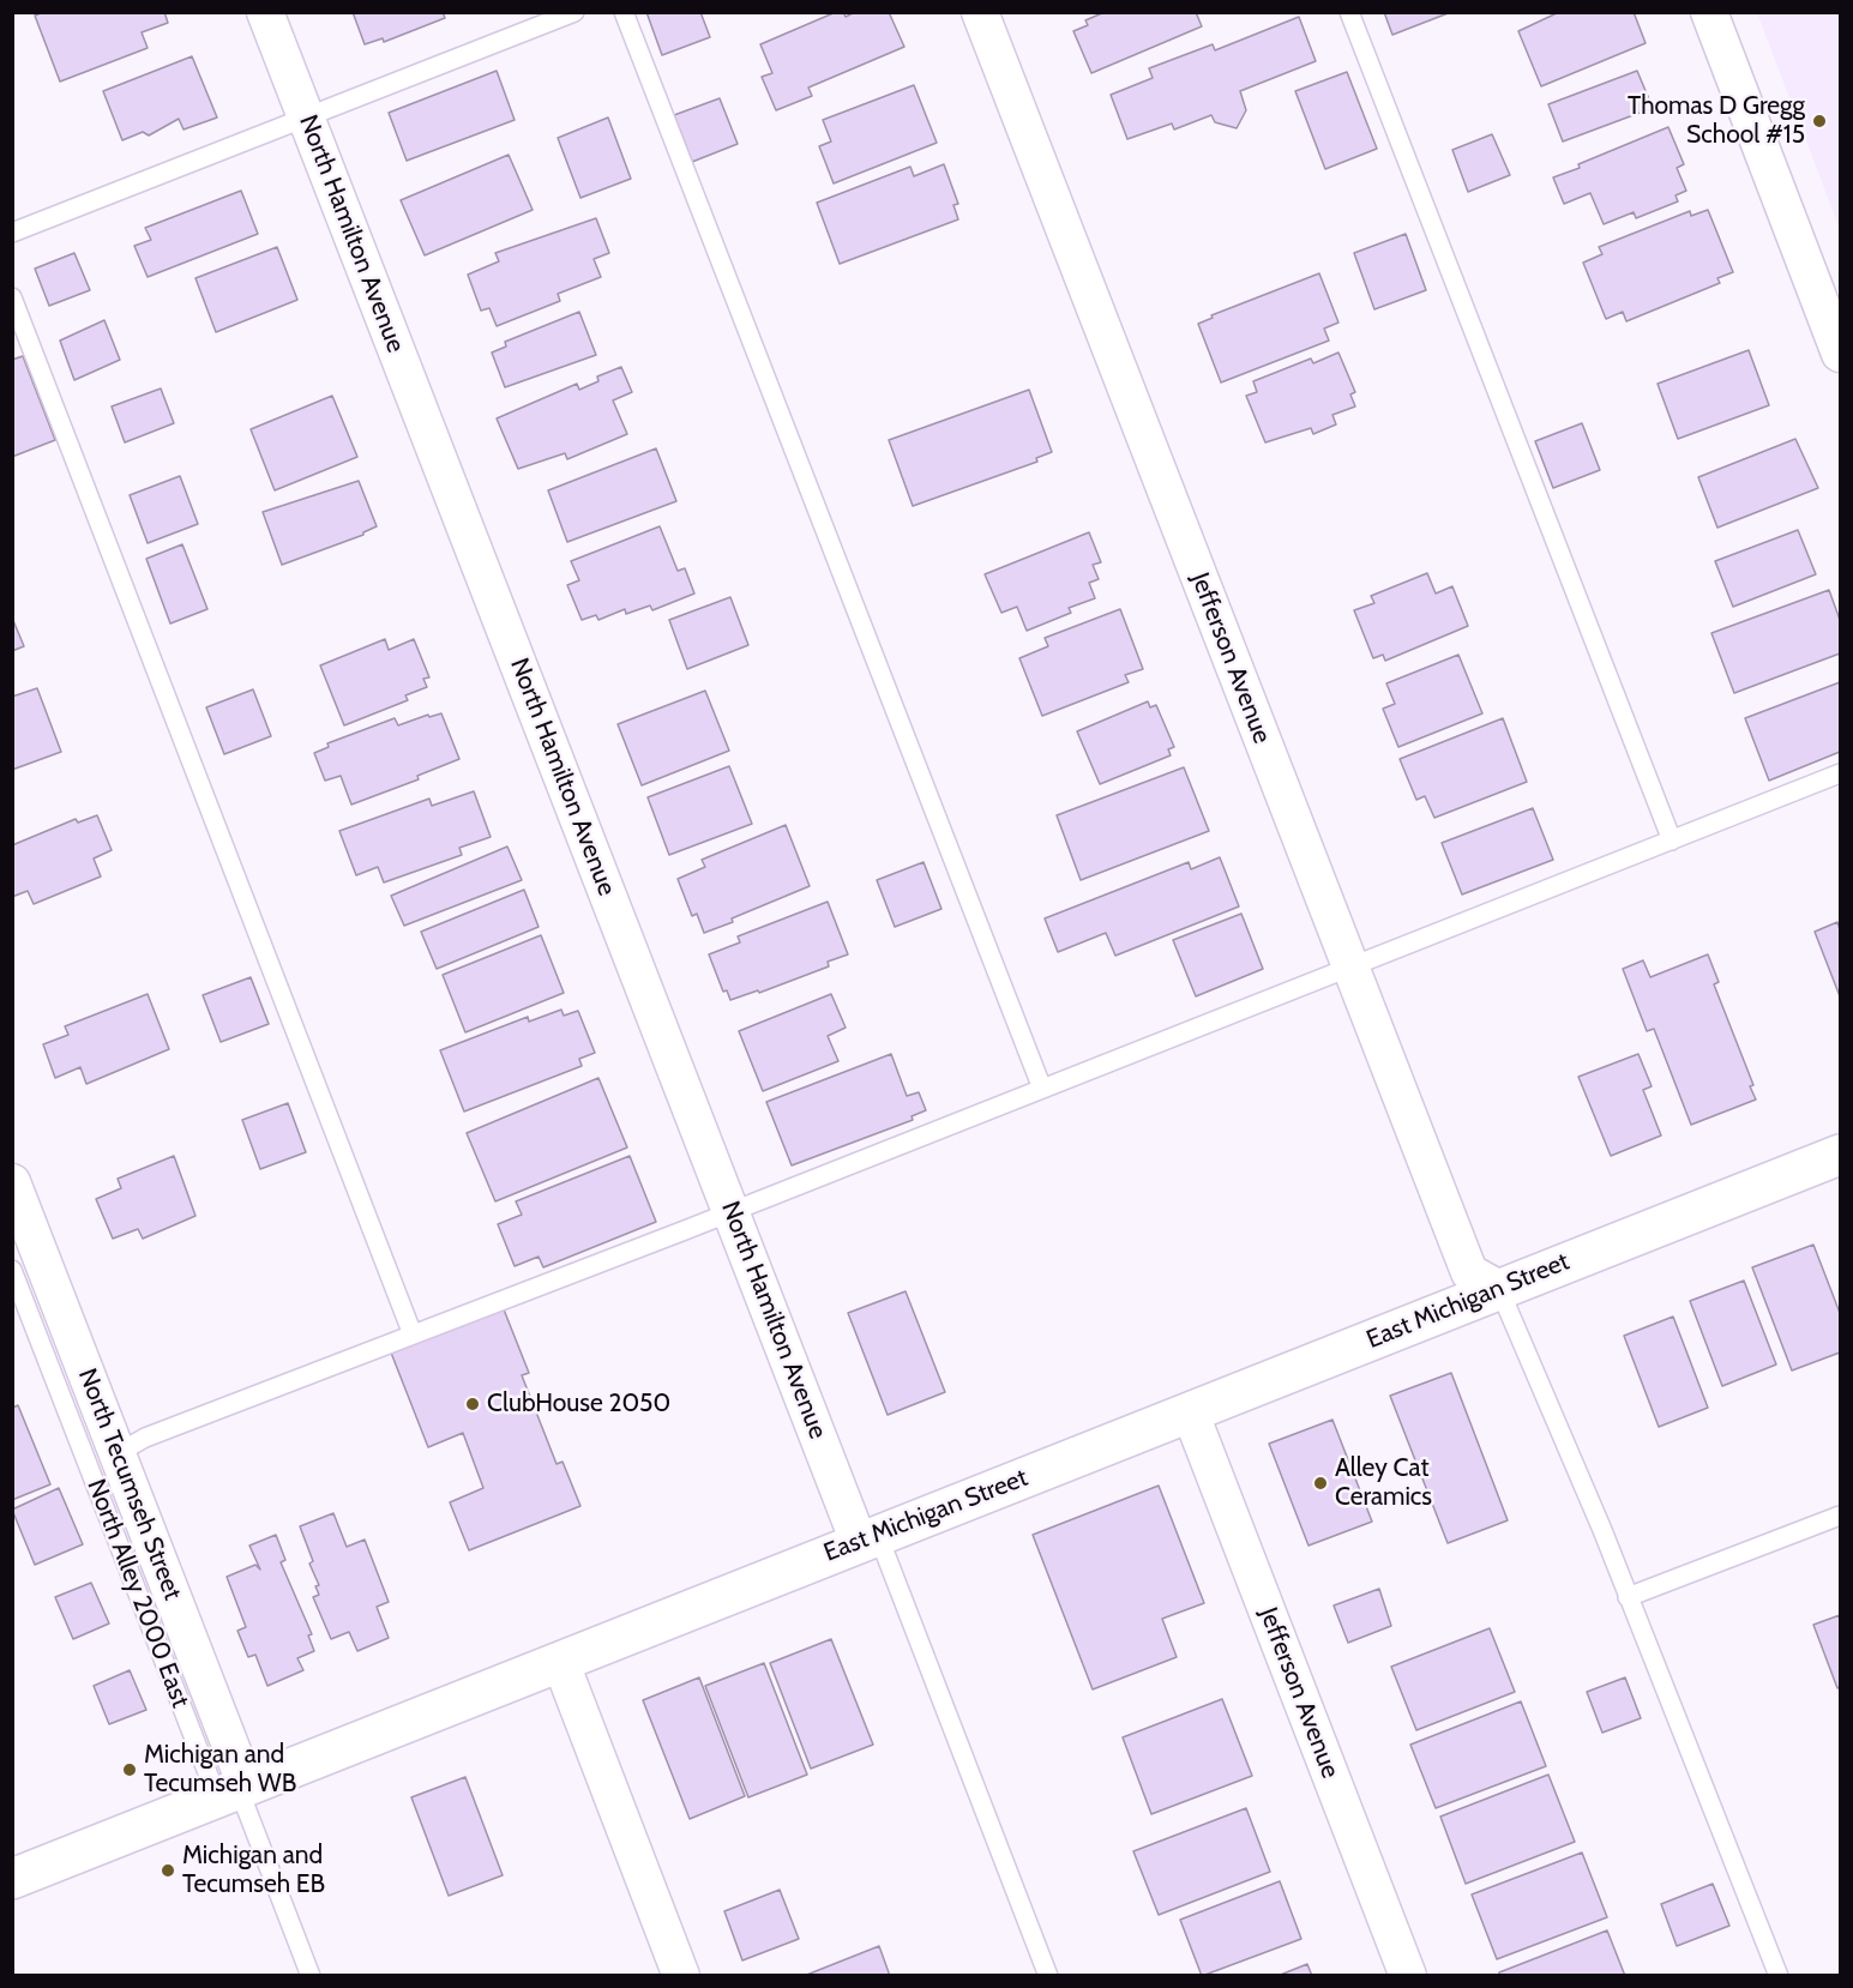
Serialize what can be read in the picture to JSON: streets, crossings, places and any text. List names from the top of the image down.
{
  "streets": {
    "main road": ["East Michigan Street"],
    "street": ["North Hamilton Avenue", "Jefferson Avenue", "North Tecumseh Street"],
    "lane": ["North Alley 2000 East"]
  },
  "crossings": [
    ["North Hamilton Avenue", "East Michigan Street"],
    ["Jefferson Avenue", "East Michigan Street"],
    ["East Michigan Street", "North Tecumseh Street"],
    ["East Michigan Street", "North Alley 2000 East"],
    ["North Tecumseh Street", "North Alley 2000 East"]
  ],
  "places": [
    "Thomas D Gregg School #15",
    "ClubHouse 2050",
    "Alley Cat Ceramics",
    "Michigan and Tecumseh WB",
    "Michigan and Tecumseh EB"
  ]
}
